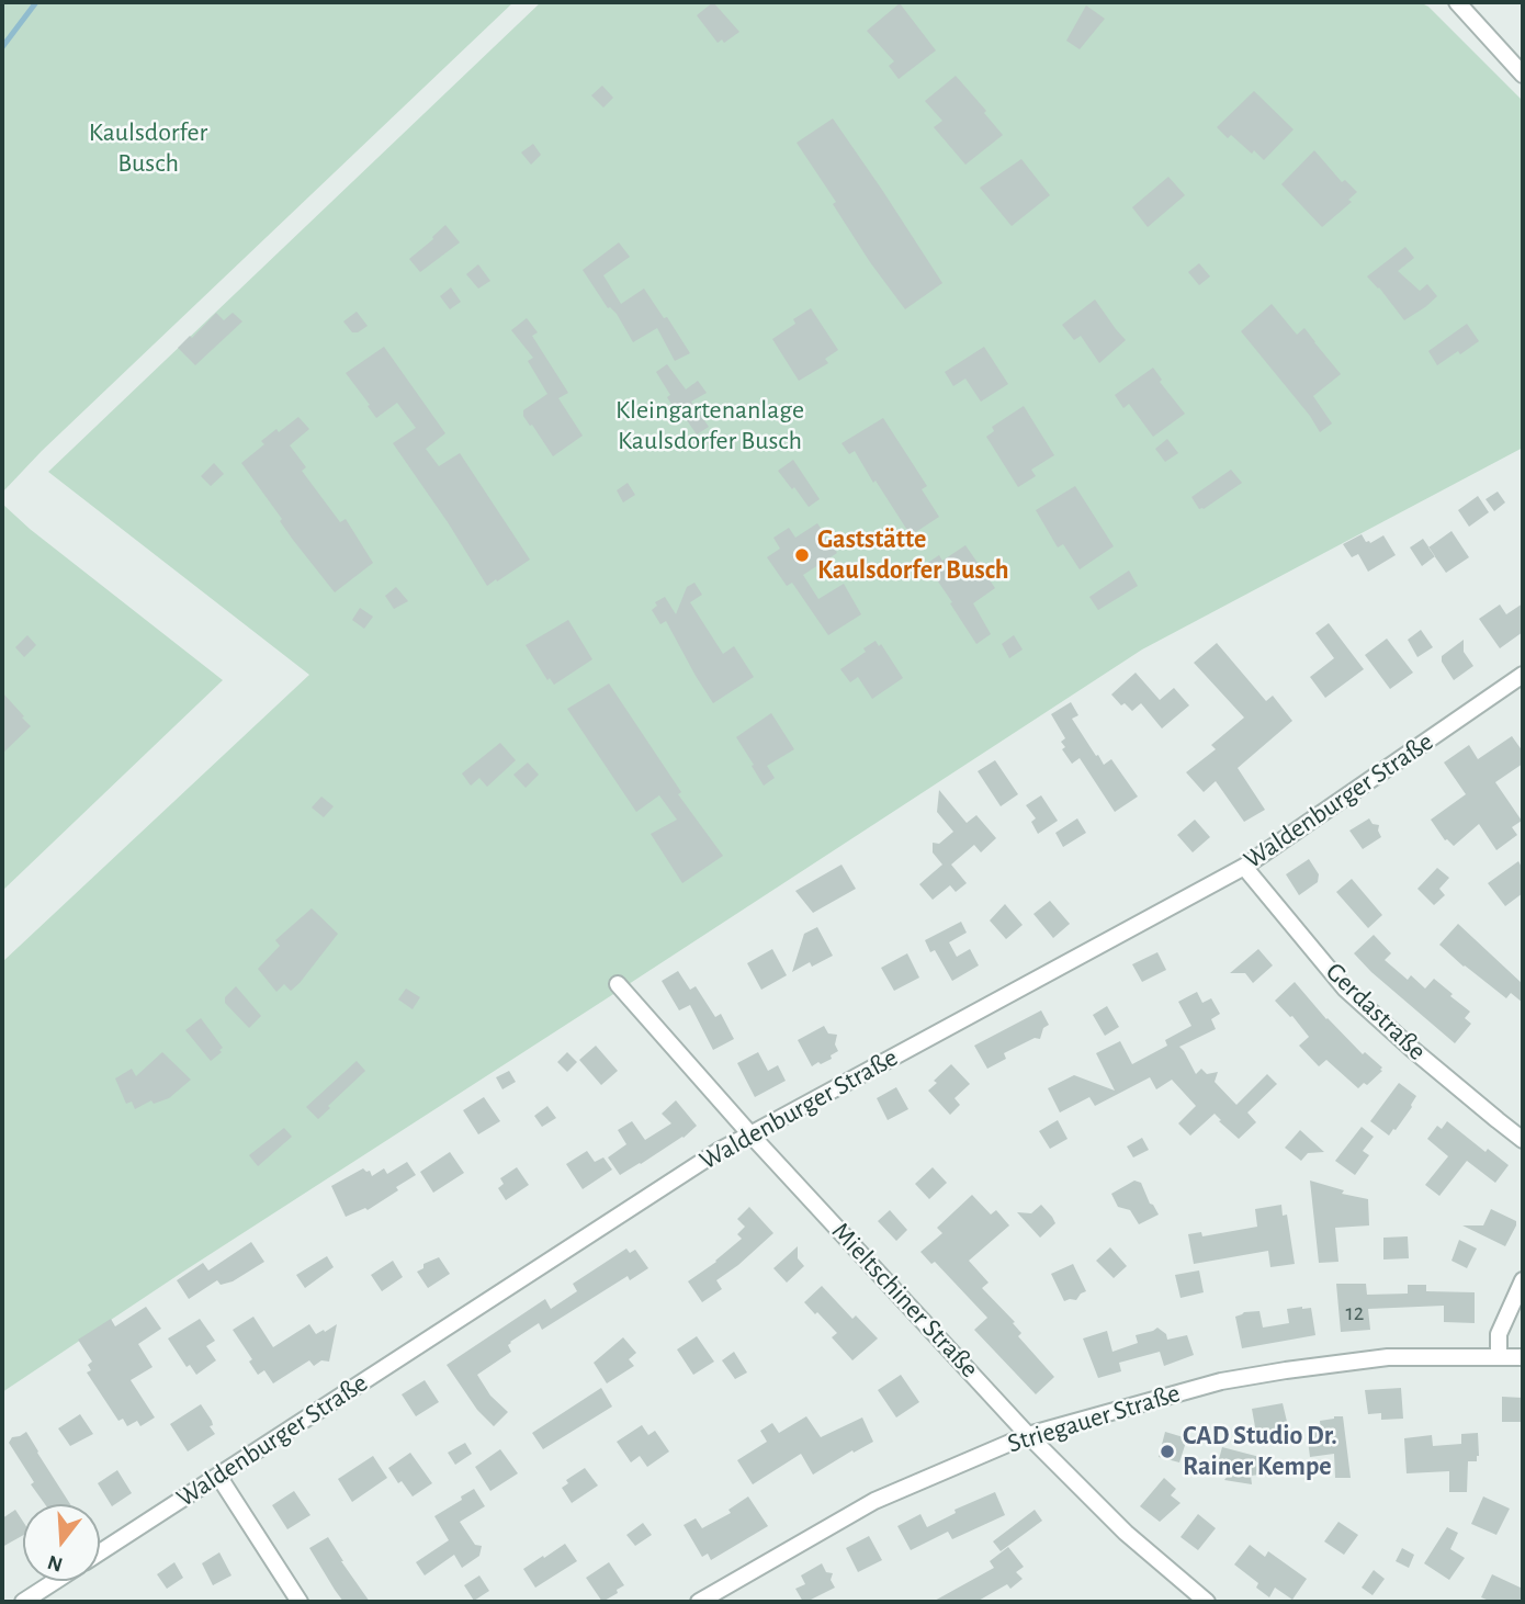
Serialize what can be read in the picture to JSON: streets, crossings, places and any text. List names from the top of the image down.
{
  "streets": {
    "street": [
      "Waldenburger Straße",
      "Gerdastraße",
      "Mieltschiner Straße",
      "Striegauer Straße"
    ]
  },
  "crossings": [
    ["Waldenburger Straße", "Gerdastraße"],
    ["Waldenburger Straße", "Mieltschiner Straße"],
    ["Mieltschiner Straße", "Striegauer Straße"]
  ],
  "parks": ["Kaulsdorfer Busch", "Kleingartenanlage Kaulsdorfer Busch"],
  "places": ["Gaststätte Kaulsdorfer Busch", "CAD Studio Dr. Rainer Kempe"],
  "house_numbers": ["12"],
  "north": "bottom"
}
